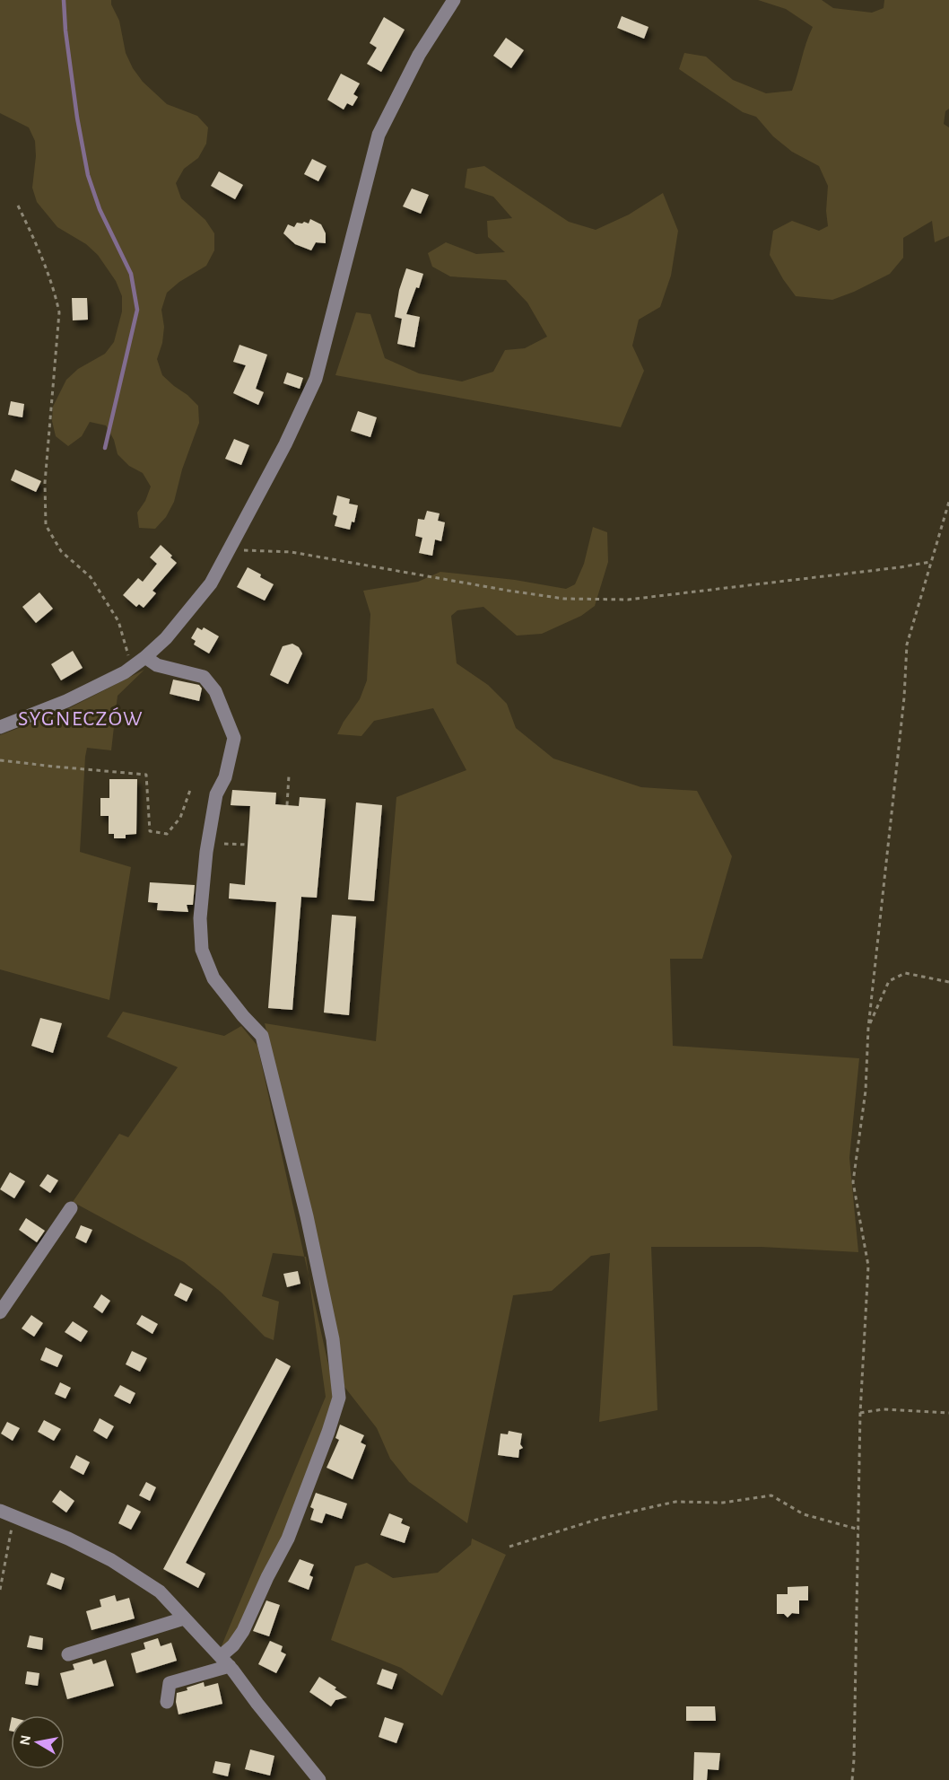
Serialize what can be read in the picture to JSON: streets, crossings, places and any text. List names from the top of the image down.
{
  "districts": ["SYGNECZÓW"],
  "north": "left"
}
